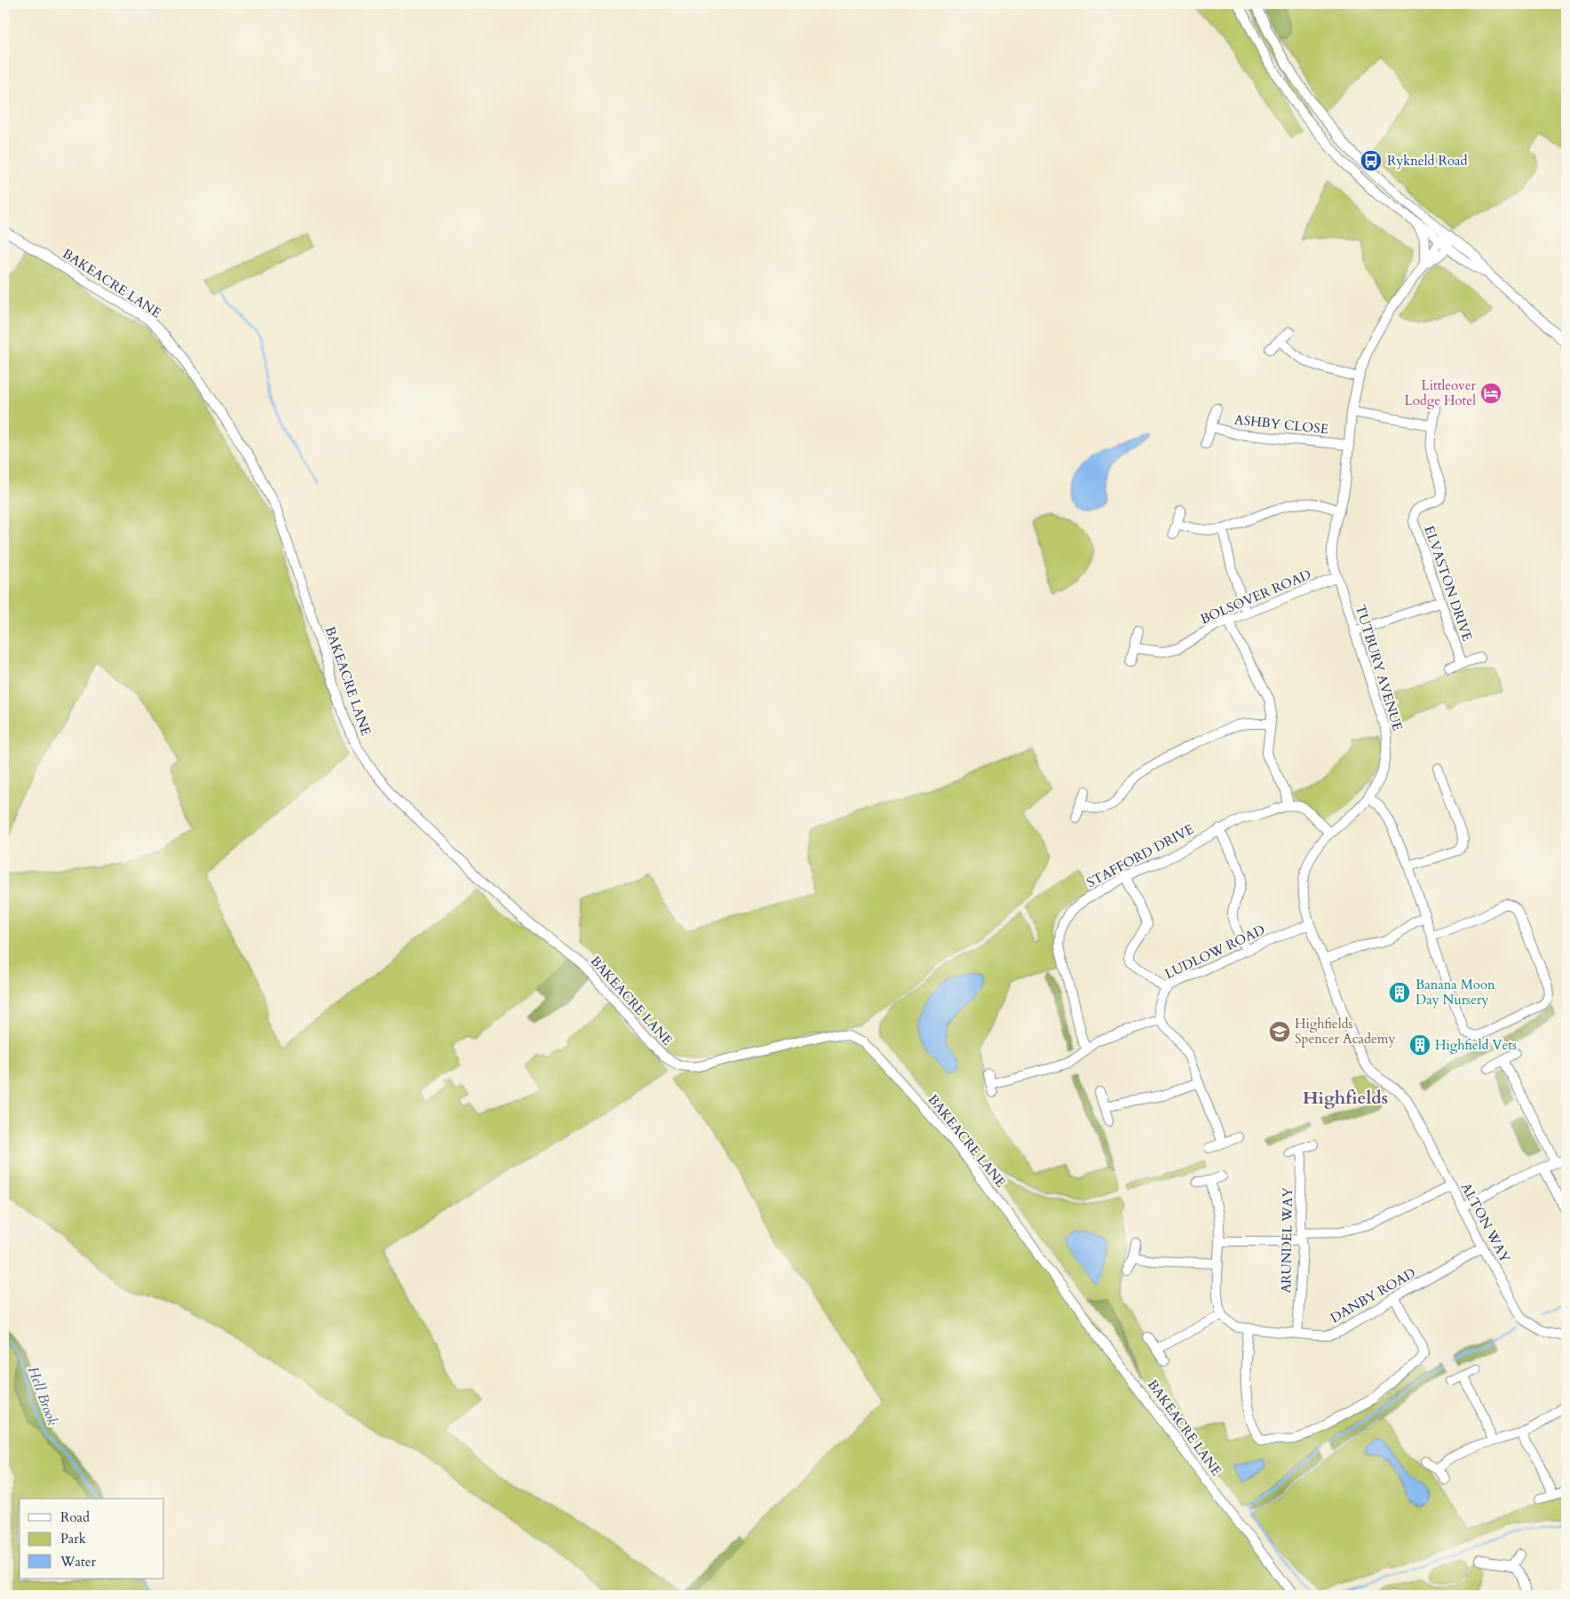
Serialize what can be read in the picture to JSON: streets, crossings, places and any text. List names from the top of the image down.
{
  "streets": {
    "street": [
      "BAKEACRE LANE",
      "ASHBY CLOSE",
      "ELVASTON DRIVE",
      "BOLSOVER ROAD",
      "TUTBURY AVENUE",
      "STAFFORD DRIVE",
      "LUDLOW ROAD",
      "ALTON WAY",
      "ARUNDEL WAY",
      "DANBY ROAD"
    ]
  },
  "crossings": [
    ["ASHBY CLOSE", "TUTBURY AVENUE"],
    ["BOLSOVER ROAD", "TUTBURY AVENUE"],
    ["TUTBURY AVENUE", "LUDLOW ROAD"],
    ["TUTBURY AVENUE", "ALTON WAY"],
    ["ALTON WAY", "DANBY ROAD"],
    ["ARUNDEL WAY", "DANBY ROAD"]
  ],
  "districts": ["Highfields"],
  "water": ["Hell Brook"],
  "places": {
    "bus stop": ["Rykneld Road"],
    "hotel": ["Littleover Lodge Hotel"],
    "building": ["Banana Moon Day Nursery", "Highfield Vets"],
    "school or university": ["Highfields Spencer Academy"]
  },
  "legend": ["Road", "Park", "Water"]
}
